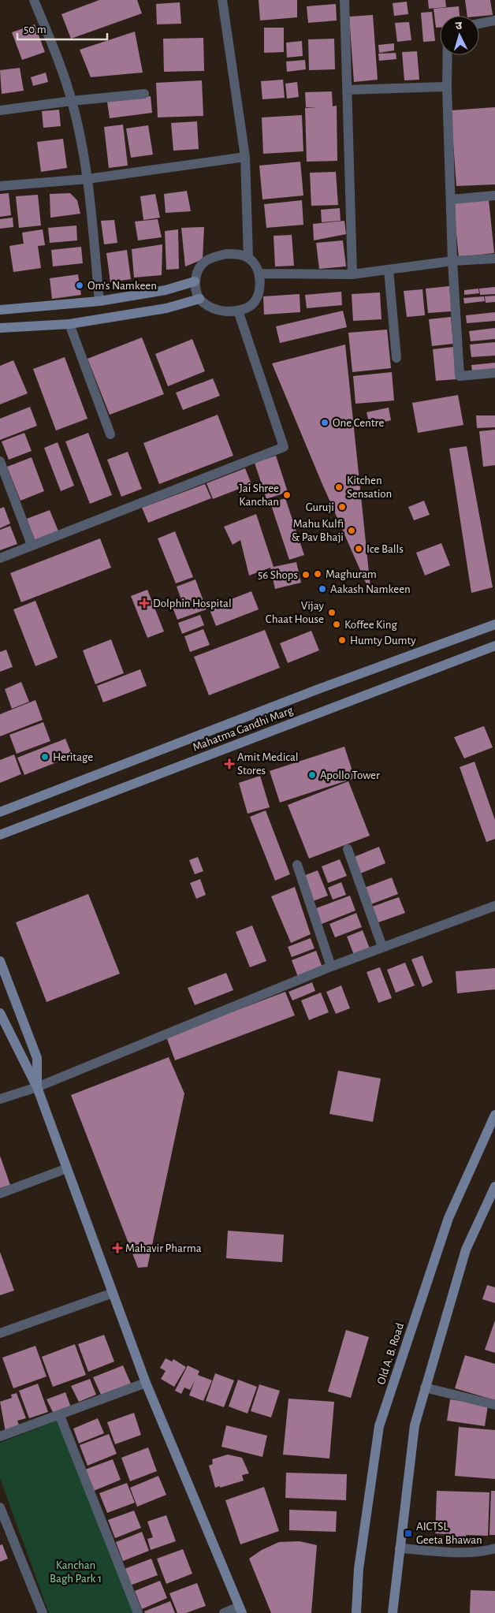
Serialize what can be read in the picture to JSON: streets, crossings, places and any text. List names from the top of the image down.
{
  "streets": {
    "main road": ["Mahatma Gandhi Marg", "Old A. B. Road"]
  },
  "parks": ["Kanchan Bagh Park 1"],
  "places": {
    "other": [
      "Om's Namkeen",
      "One Centre",
      "Kitchen Sensation",
      "Jai Shree Kanchan",
      "Guruji",
      "Mahu Kulfi & Pav Bhaji",
      "Ice Balls",
      "Maghuram",
      "56 Shops",
      "Aakash Namkeen",
      "Vijay Chaat House",
      "Koffee King",
      "Humty Dumty",
      "Heritage",
      "Apollo Tower"
    ],
    "health": ["Dolphin Hospital", "Amit Medical Stores", "Mahavir Pharma"],
    "transit": ["AICTSL Geeta Bhawan"]
  },
  "scale_bar": "50 m",
  "north": "top"
}
